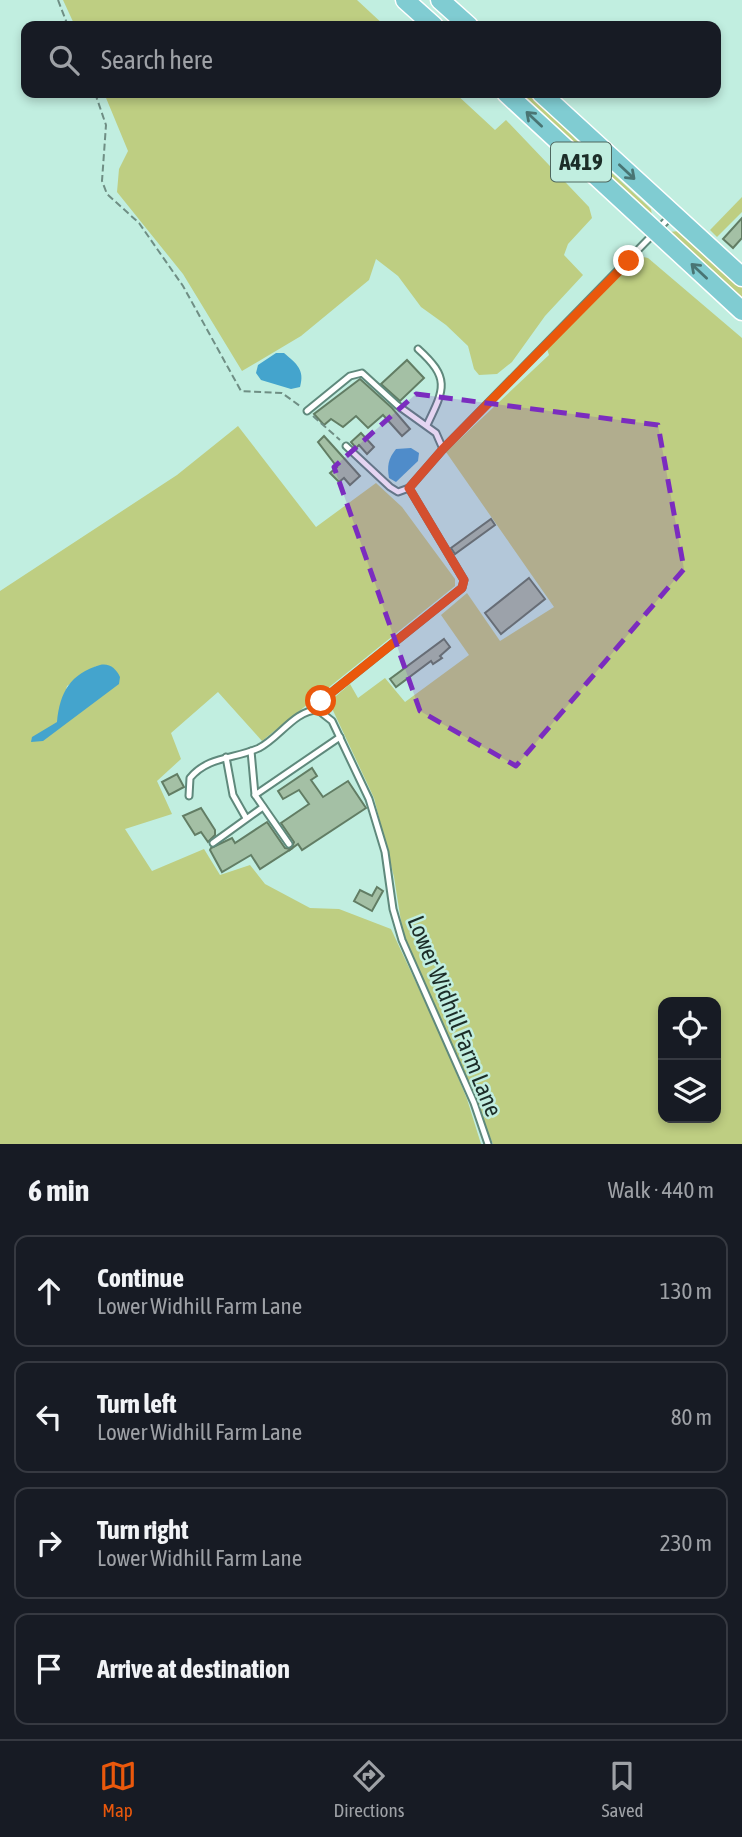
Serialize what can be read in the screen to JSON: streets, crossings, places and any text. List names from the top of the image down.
{
  "streets": {
    "highway": ["A419"],
    "lane": ["Lower Widhill Farm Lane"]
  },
  "page": {
    "search": "Search here",
    "heading": ["6 min", "Walk · 440 m"],
    "list": [
      ["Continue", "Lower Widhill Farm Lane", "130 m"],
      ["Turn left", "Lower Widhill Farm Lane", "80 m"],
      ["Turn right", "Lower Widhill Farm Lane", "230 m"],
      "Arrive at destination"
    ],
    "nav": ["Map", "Directions", "Saved"]
  }
}
